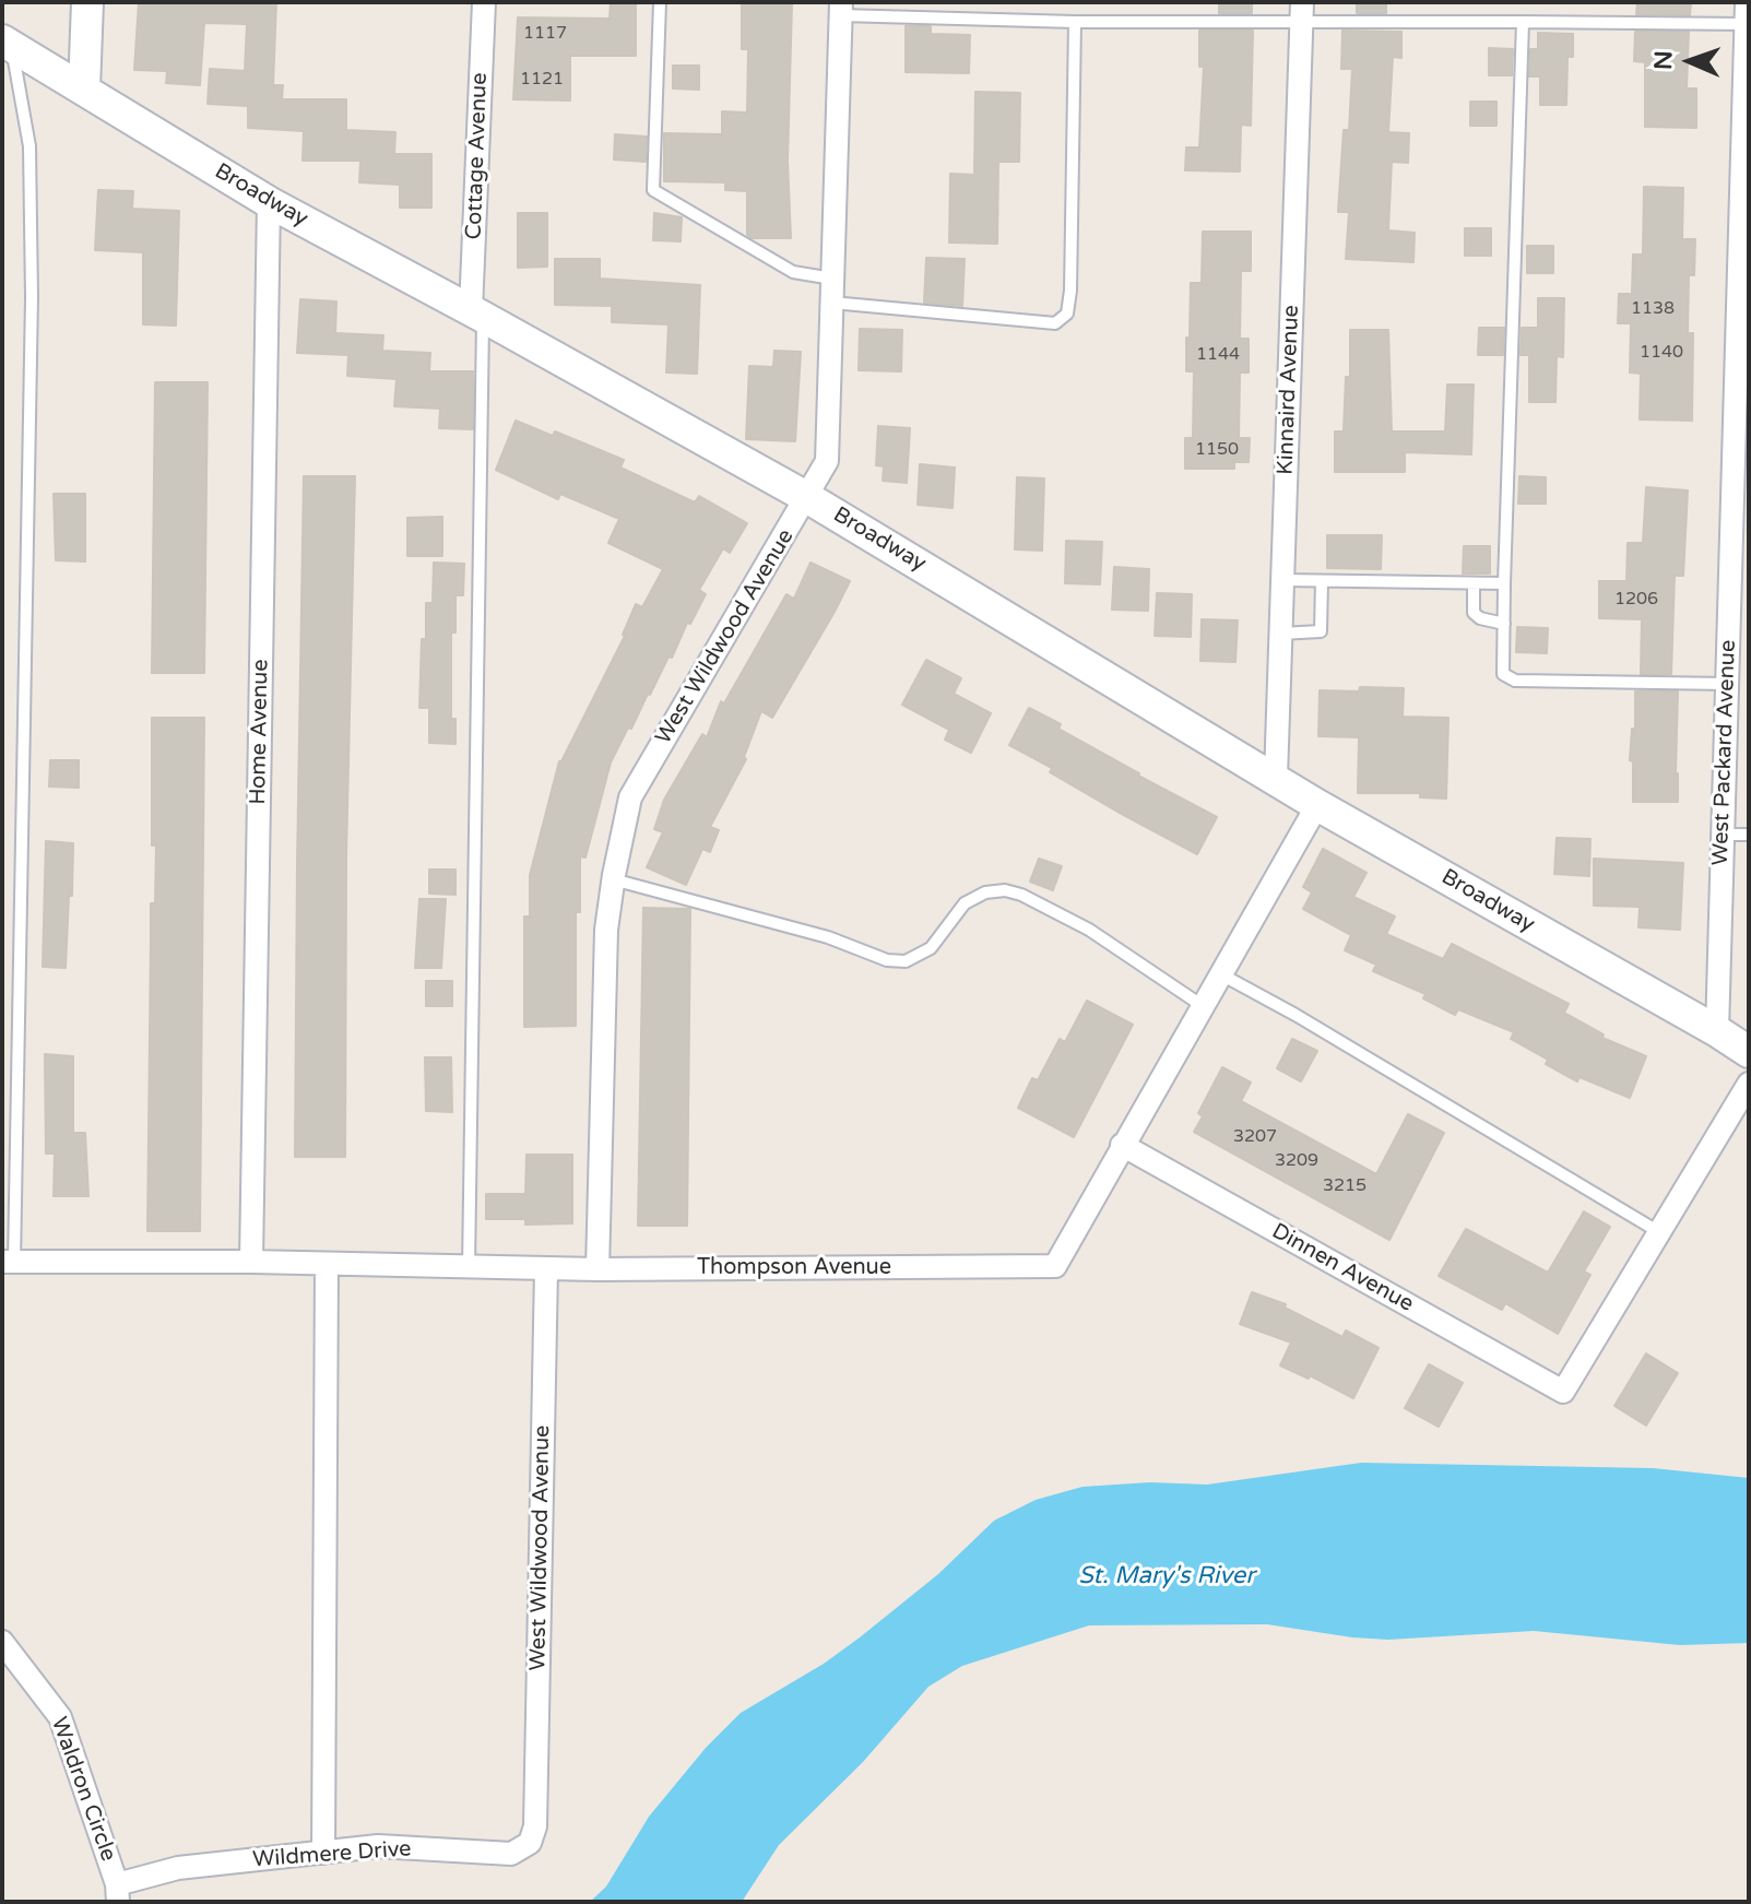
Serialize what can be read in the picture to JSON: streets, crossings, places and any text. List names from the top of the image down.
{
  "streets": {
    "main road": ["Broadway"],
    "street": [
      "Cottage Avenue",
      "Kinnaird Avenue",
      "West Wildwood Avenue",
      "Home Avenue",
      "West Packard Avenue",
      "Thompson Avenue",
      "Dinnen Avenue",
      "Waldron Circle",
      "Wildmere Drive"
    ]
  },
  "crossings": [
    ["Cottage Avenue", "Broadway"],
    ["Broadway", "Kinnaird Avenue"],
    ["Broadway", "West Wildwood Avenue"],
    ["Broadway", "Home Avenue"],
    ["Broadway", "West Packard Avenue"],
    ["Broadway", "Thompson Avenue"],
    ["West Wildwood Avenue", "Thompson Avenue"],
    ["West Wildwood Avenue", "Wildmere Drive"],
    ["Home Avenue", "Thompson Avenue"],
    ["Thompson Avenue", "Dinnen Avenue"],
    ["Waldron Circle", "Wildmere Drive"]
  ],
  "water": ["St. Mary's River"],
  "house_numbers": [
    "1117",
    "1121",
    "1138",
    "1140",
    "1144",
    "1150",
    "1206",
    "3207",
    "3209",
    "3215"
  ],
  "north": "left"
}
